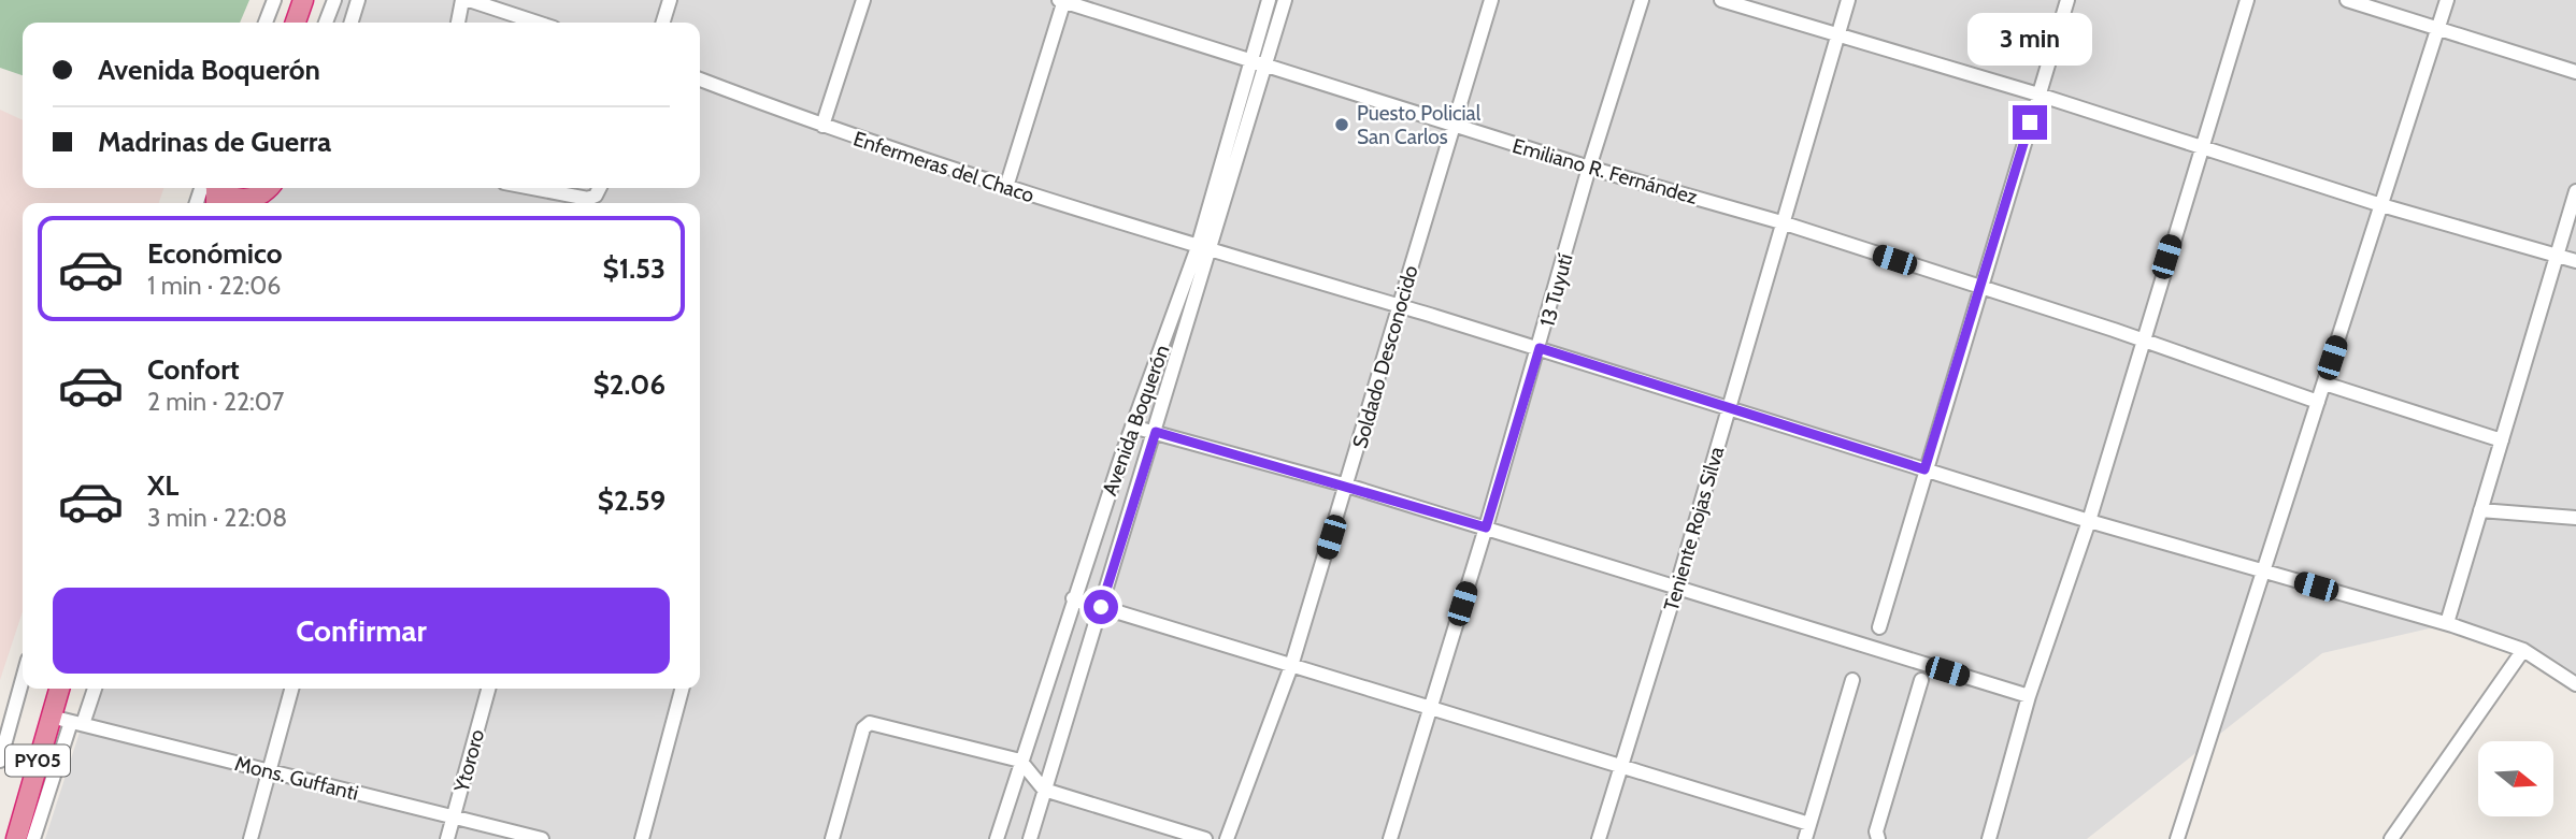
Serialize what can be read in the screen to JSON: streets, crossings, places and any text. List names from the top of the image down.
{
  "streets": {
    "highway": ["PY05"],
    "street": [
      "Enfermeras del Chaco",
      "Emiliano R. Fernández",
      "13 Tuyutí",
      "Soldado Desconocido",
      "Avenida Boquerón",
      "Teniente Rojas Silva",
      "Ytororo",
      "Mons. Guffanti"
    ]
  },
  "crossings": [
    ["Enfermeras del Chaco", "13 Tuyutí"],
    ["Enfermeras del Chaco", "Soldado Desconocido"],
    ["Enfermeras del Chaco", "Avenida Boquerón"],
    ["Enfermeras del Chaco", "Teniente Rojas Silva"],
    ["Emiliano R. Fernández", "13 Tuyutí"],
    ["Emiliano R. Fernández", "Soldado Desconocido"],
    ["Emiliano R. Fernández", "Avenida Boquerón"],
    ["Emiliano R. Fernández", "Teniente Rojas Silva"],
    ["PY05", "Mons. Guffanti"],
    ["Ytororo", "Mons. Guffanti"]
  ],
  "places": ["Puesto Policial San Carlos"],
  "north": "right",
  "page": {
    "bubble": "3 min",
    "banner": ["Avenida Boquerón", "Madrinas de Guerra"],
    "list": [
      {
        "name": "Económico",
        "note": "1 min · 22:06",
        "value": "$1.53"
      },
      {
        "name": "Confort",
        "note": "2 min · 22:07",
        "value": "$2.06"
      },
      {
        "name": "XL",
        "note": "3 min · 22:08",
        "value": "$2.59"
      }
    ],
    "buttons": "Confirmar"
  }
}
